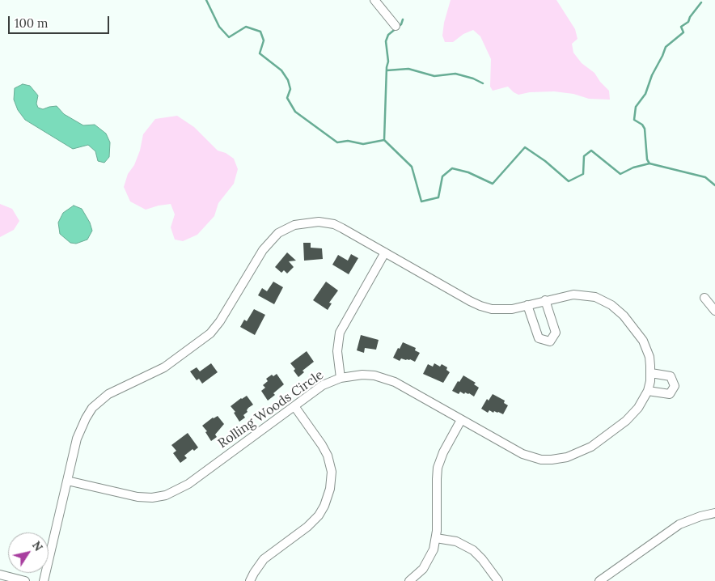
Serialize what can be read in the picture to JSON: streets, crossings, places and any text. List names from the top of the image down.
{
  "streets": {
    "street": ["Rolling Woods Circle"]
  },
  "scale_bar": "100 m",
  "north": "top right"
}
